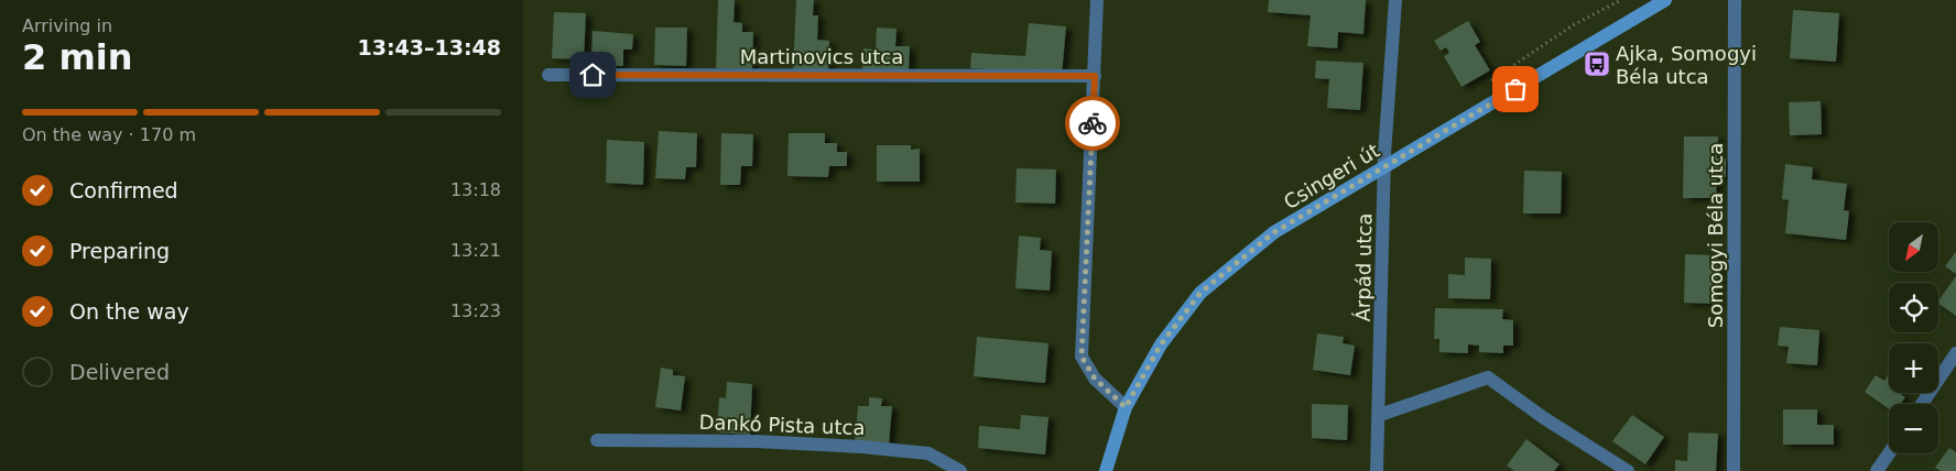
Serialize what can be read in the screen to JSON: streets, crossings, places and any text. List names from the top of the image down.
{
  "streets": {
    "main road": ["Csingeri út"],
    "street": [
      "Martinovics utca",
      "Somogyi Béla utca",
      "Árpád utca",
      "Dankó Pista utca"
    ]
  },
  "crossings": [
    ["Csingeri út", "Árpád utca"]
  ],
  "places": {
    "bus stop": ["Ajka, Somogyi Béla utca"]
  },
  "north": "bottom left",
  "page": {
    "heading": ["2 min", "Arriving in", "13:43–13:48"],
    "bar": "On the way · 170 m",
    "list": [
      ["Confirmed", "13:18"],
      ["Preparing", "13:21"],
      ["On the way", "13:23"],
      "Delivered"
    ],
    "map_buttons": ["+", "−"]
  }
}
